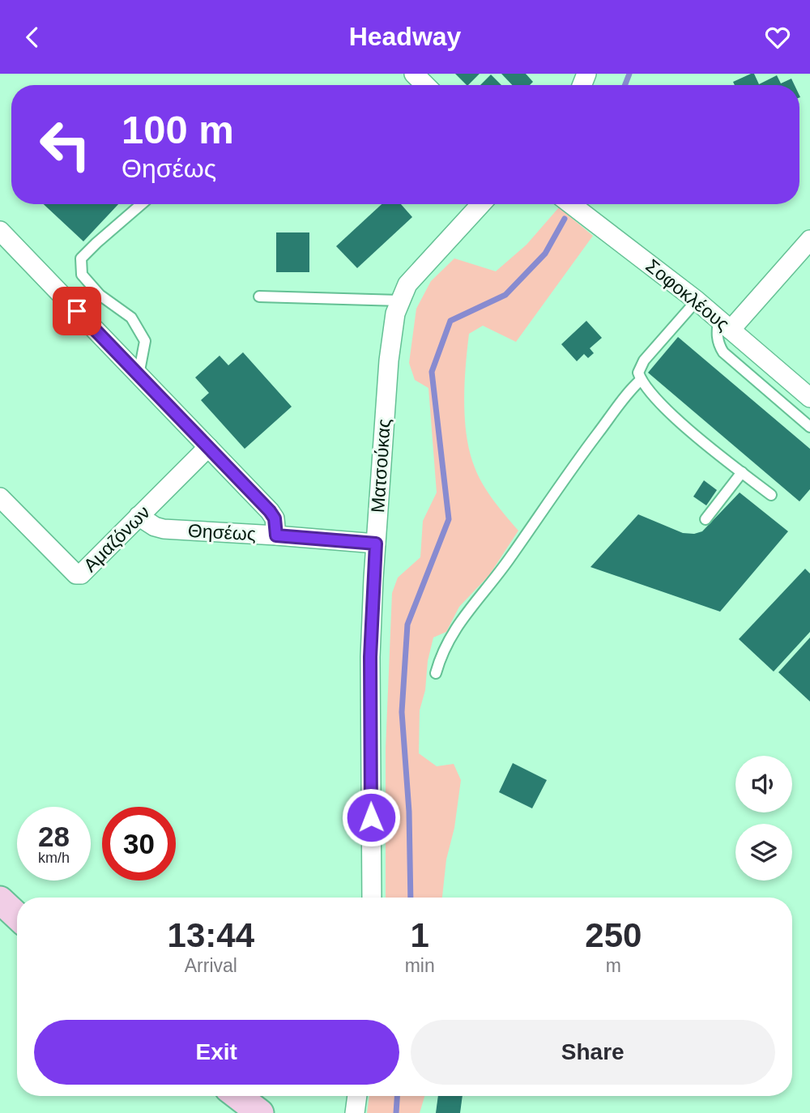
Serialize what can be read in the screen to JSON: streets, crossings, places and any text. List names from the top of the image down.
{
  "streets": {
    "street": [
      "Σοφοκλέους",
      "Ματσούκας",
      "Θησέως",
      "Αμαζόνων"
    ]
  },
  "crossings": [
    ["Ματσούκας", "Θησέως"],
    ["Θησέως", "Αμαζόνων"]
  ],
  "page": {
    "header": "Headway",
    "turn": ["100 m", "Θησέως"],
    "speed": "28 km/h",
    "limit": "30",
    "eta": [
      "13:44",
      "Arrival",
      "1",
      "min",
      "250",
      "m"
    ],
    "buttons": ["Exit", "Share"]
  }
}
